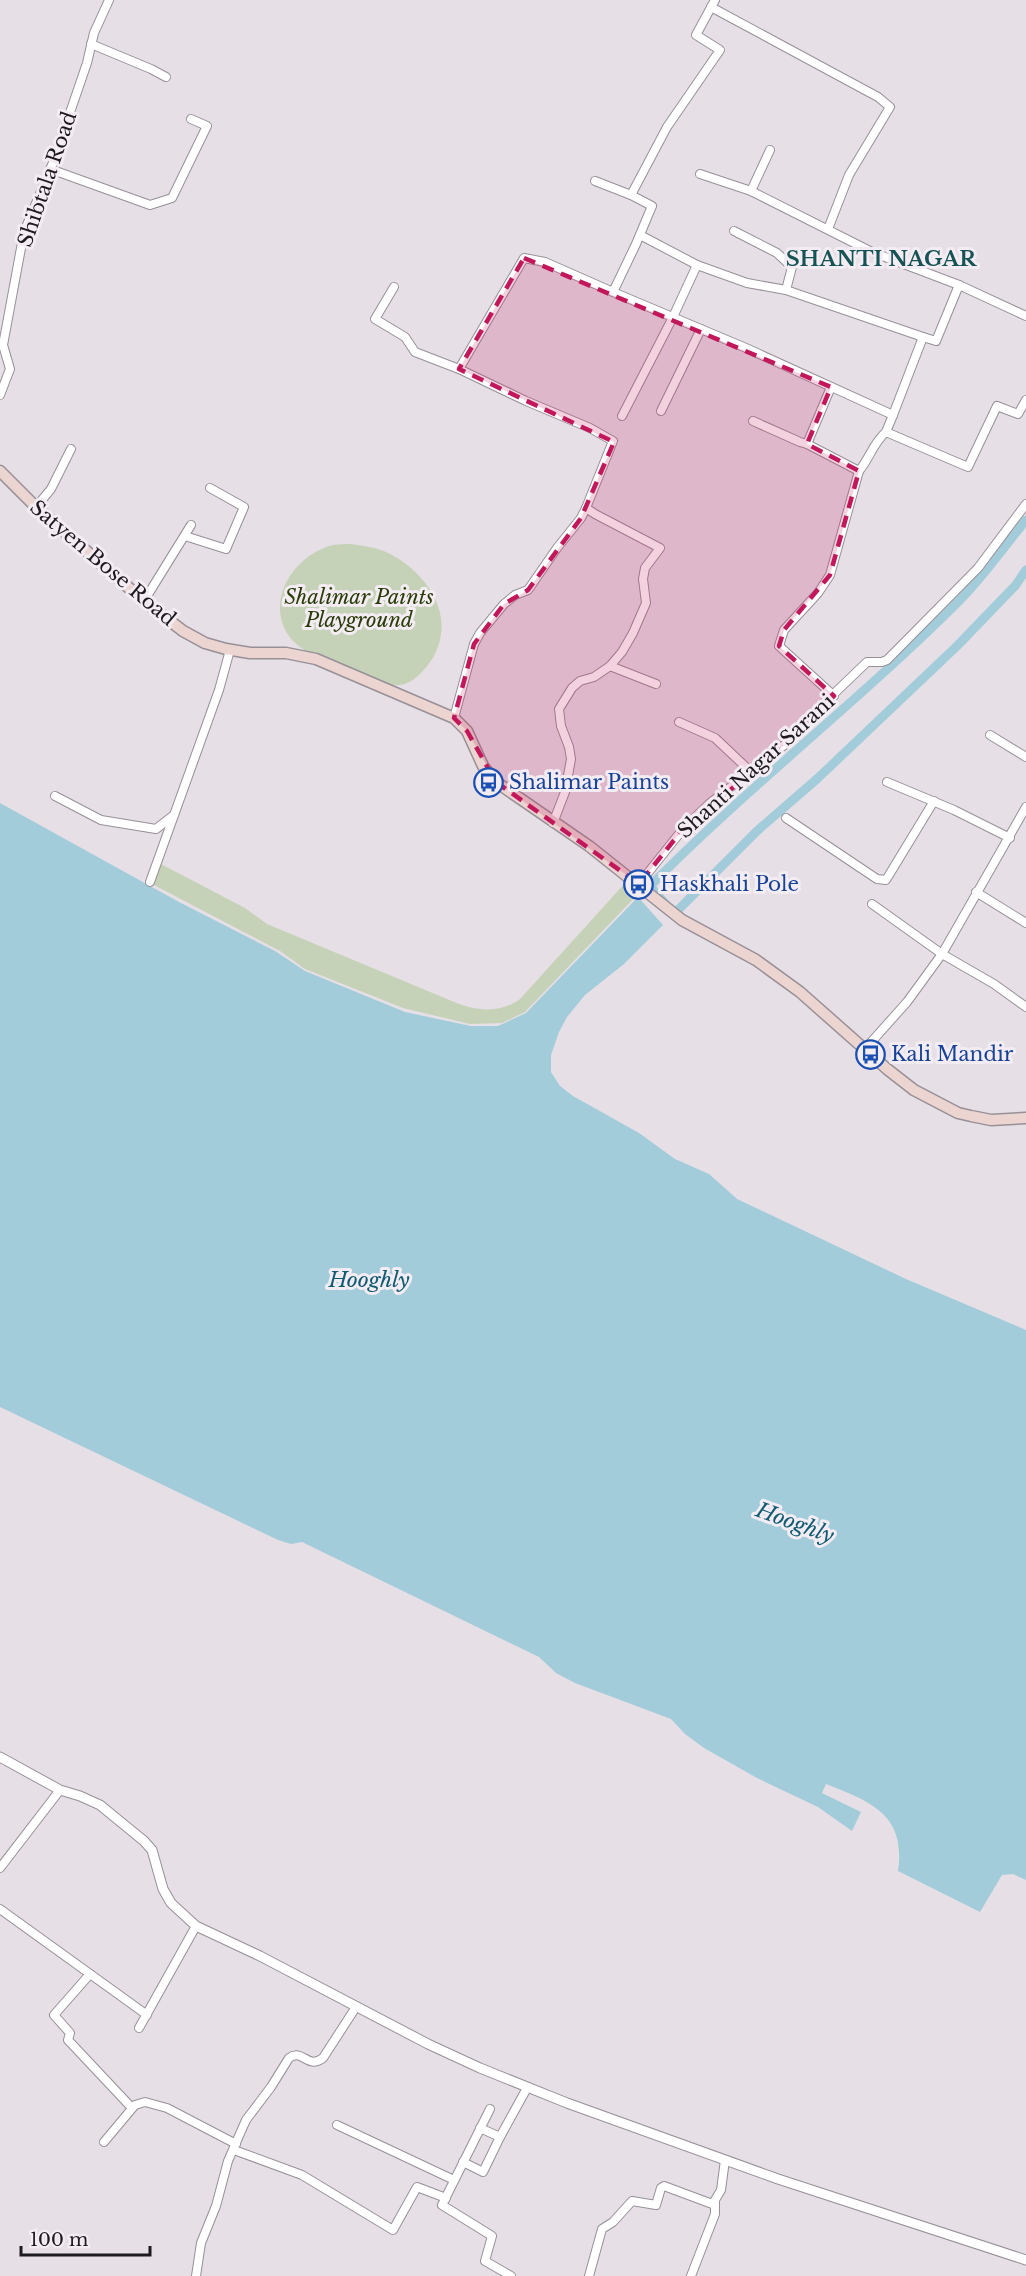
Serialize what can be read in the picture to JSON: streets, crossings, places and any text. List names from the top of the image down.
{
  "streets": {
    "main road": ["Satyen Bose Road"],
    "street": ["Shibtala Road", "Shanti Nagar Sarani"]
  },
  "districts": ["SHANTI NAGAR"],
  "water": ["Hooghly"],
  "parks": ["Shalimar Paints Playground"],
  "places": {
    "bus stop": ["Shalimar Paints", "Haskhali Pole", "Kali Mandir"]
  },
  "scale_bar": "100 m"
}
